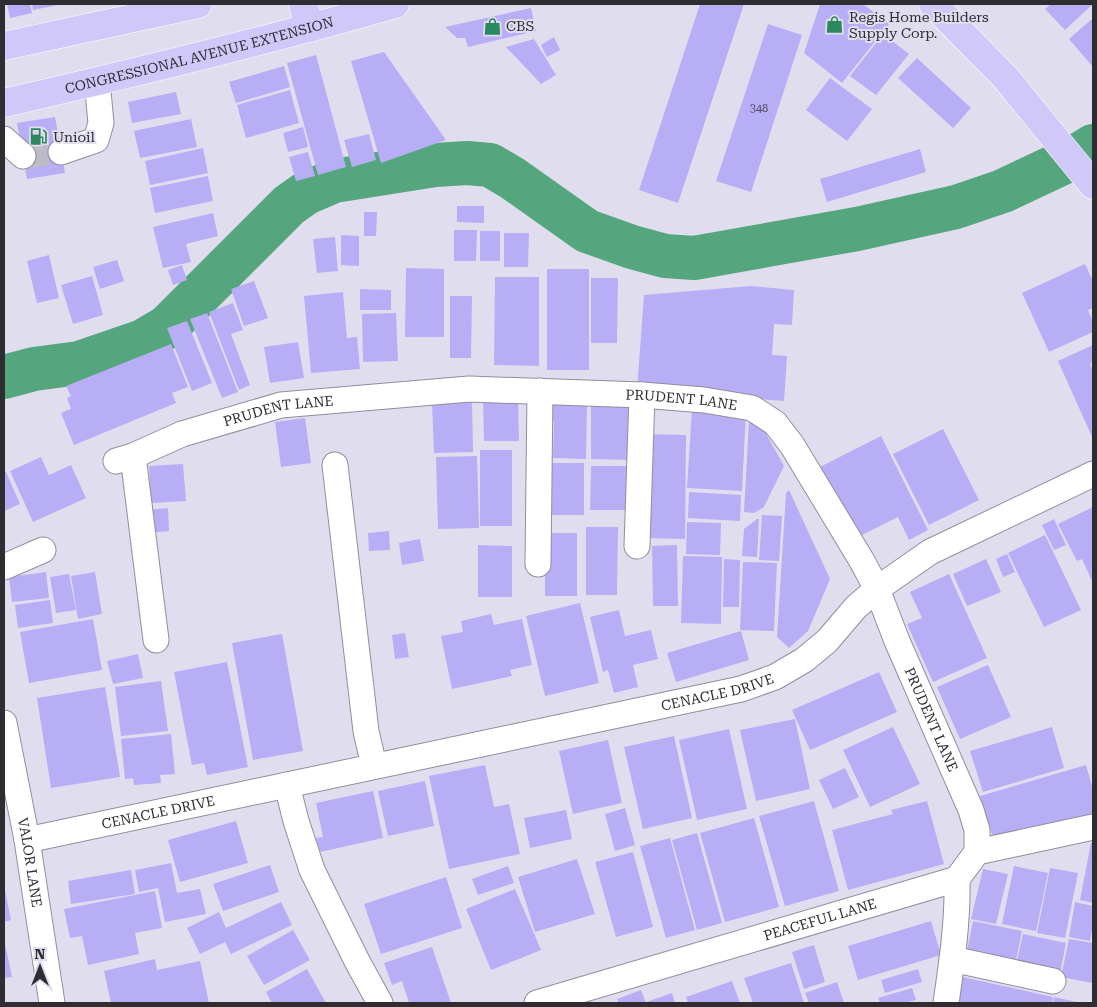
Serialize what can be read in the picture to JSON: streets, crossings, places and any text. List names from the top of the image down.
{
  "streets": {
    "main road": ["CONGRESSIONAL AVENUE EXTENSION"],
    "street": [
      "PRUDENT LANE",
      "CENACLE DRIVE",
      "VALOR LANE",
      "PEACEFUL LANE"
    ]
  },
  "crossings": [
    ["PRUDENT LANE", "CENACLE DRIVE"],
    ["CENACLE DRIVE", "VALOR LANE"]
  ],
  "places": {
    "shop": ["Regis Home Builders Supply Corp.", "CBS"],
    "fuel station": ["Unioil"]
  },
  "house_numbers": ["348"],
  "north": "top"
}
